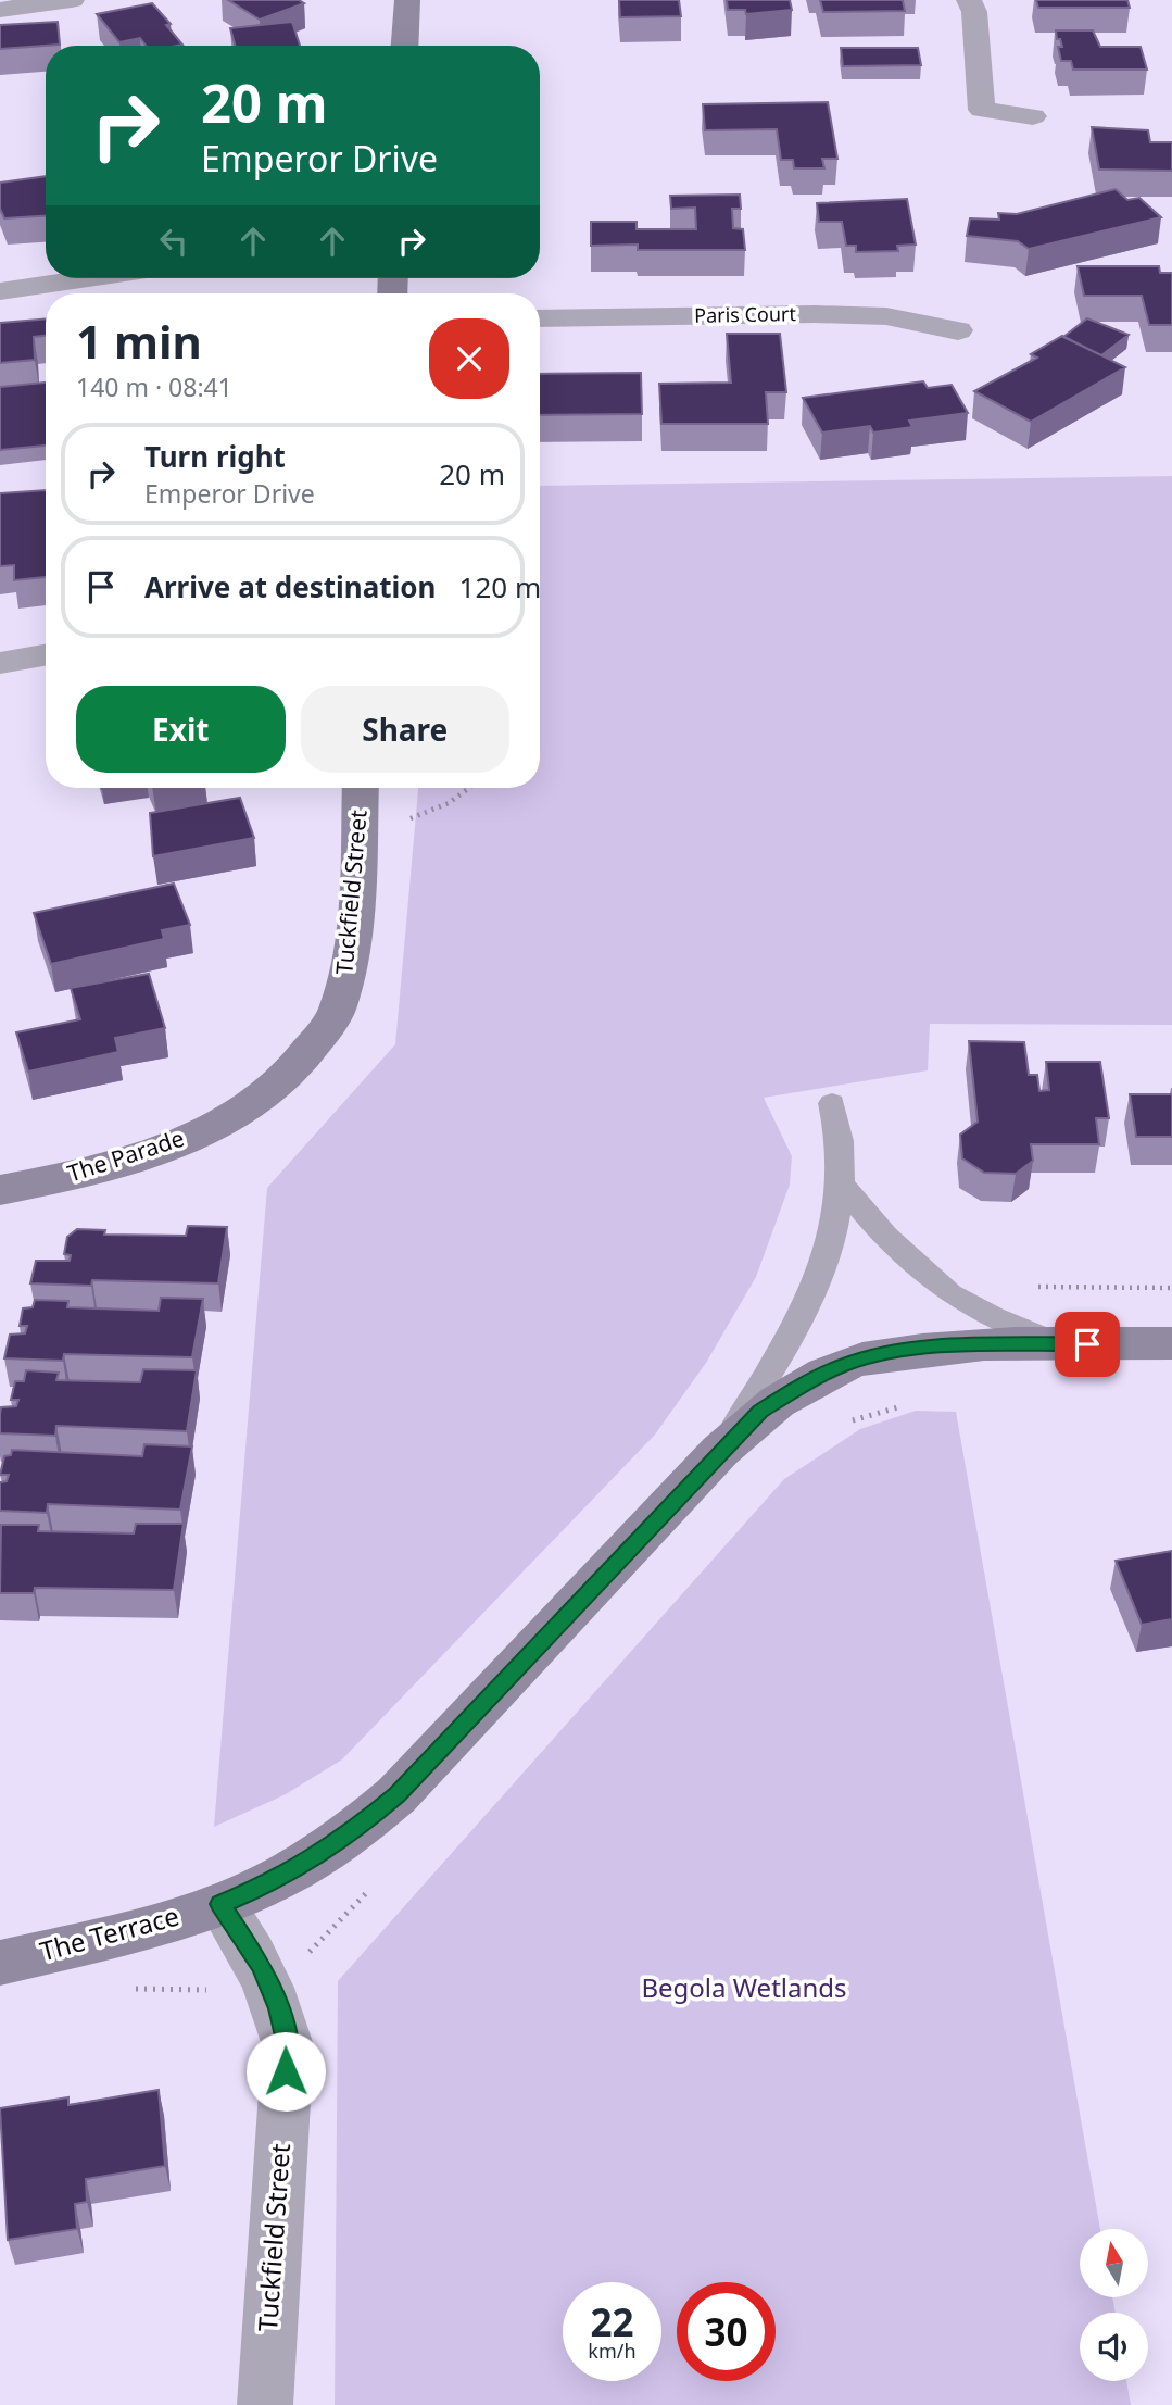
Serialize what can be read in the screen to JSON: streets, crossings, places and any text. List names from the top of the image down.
{
  "streets": {
    "street": [
      "Paris Court",
      "Tuckfield Street",
      "The Parade",
      "The Terrace"
    ]
  },
  "crossings": [
    ["Tuckfield Street", "The Parade"],
    ["Tuckfield Street", "The Terrace"]
  ],
  "parks": ["Begola Wetlands"],
  "north": "top",
  "page": {
    "turn": ["20 m", "Emperor Drive"],
    "heading": ["1 min", "140 m · 08:41"],
    "list": [
      {
        "name": "Turn right",
        "note": "Emperor Drive",
        "value": "20 m"
      },
      {
        "name": "Arrive at destination",
        "value": "120 m"
      }
    ],
    "buttons": ["Exit", "Share"],
    "speed": "22 km/h",
    "limit": "30"
  }
}
